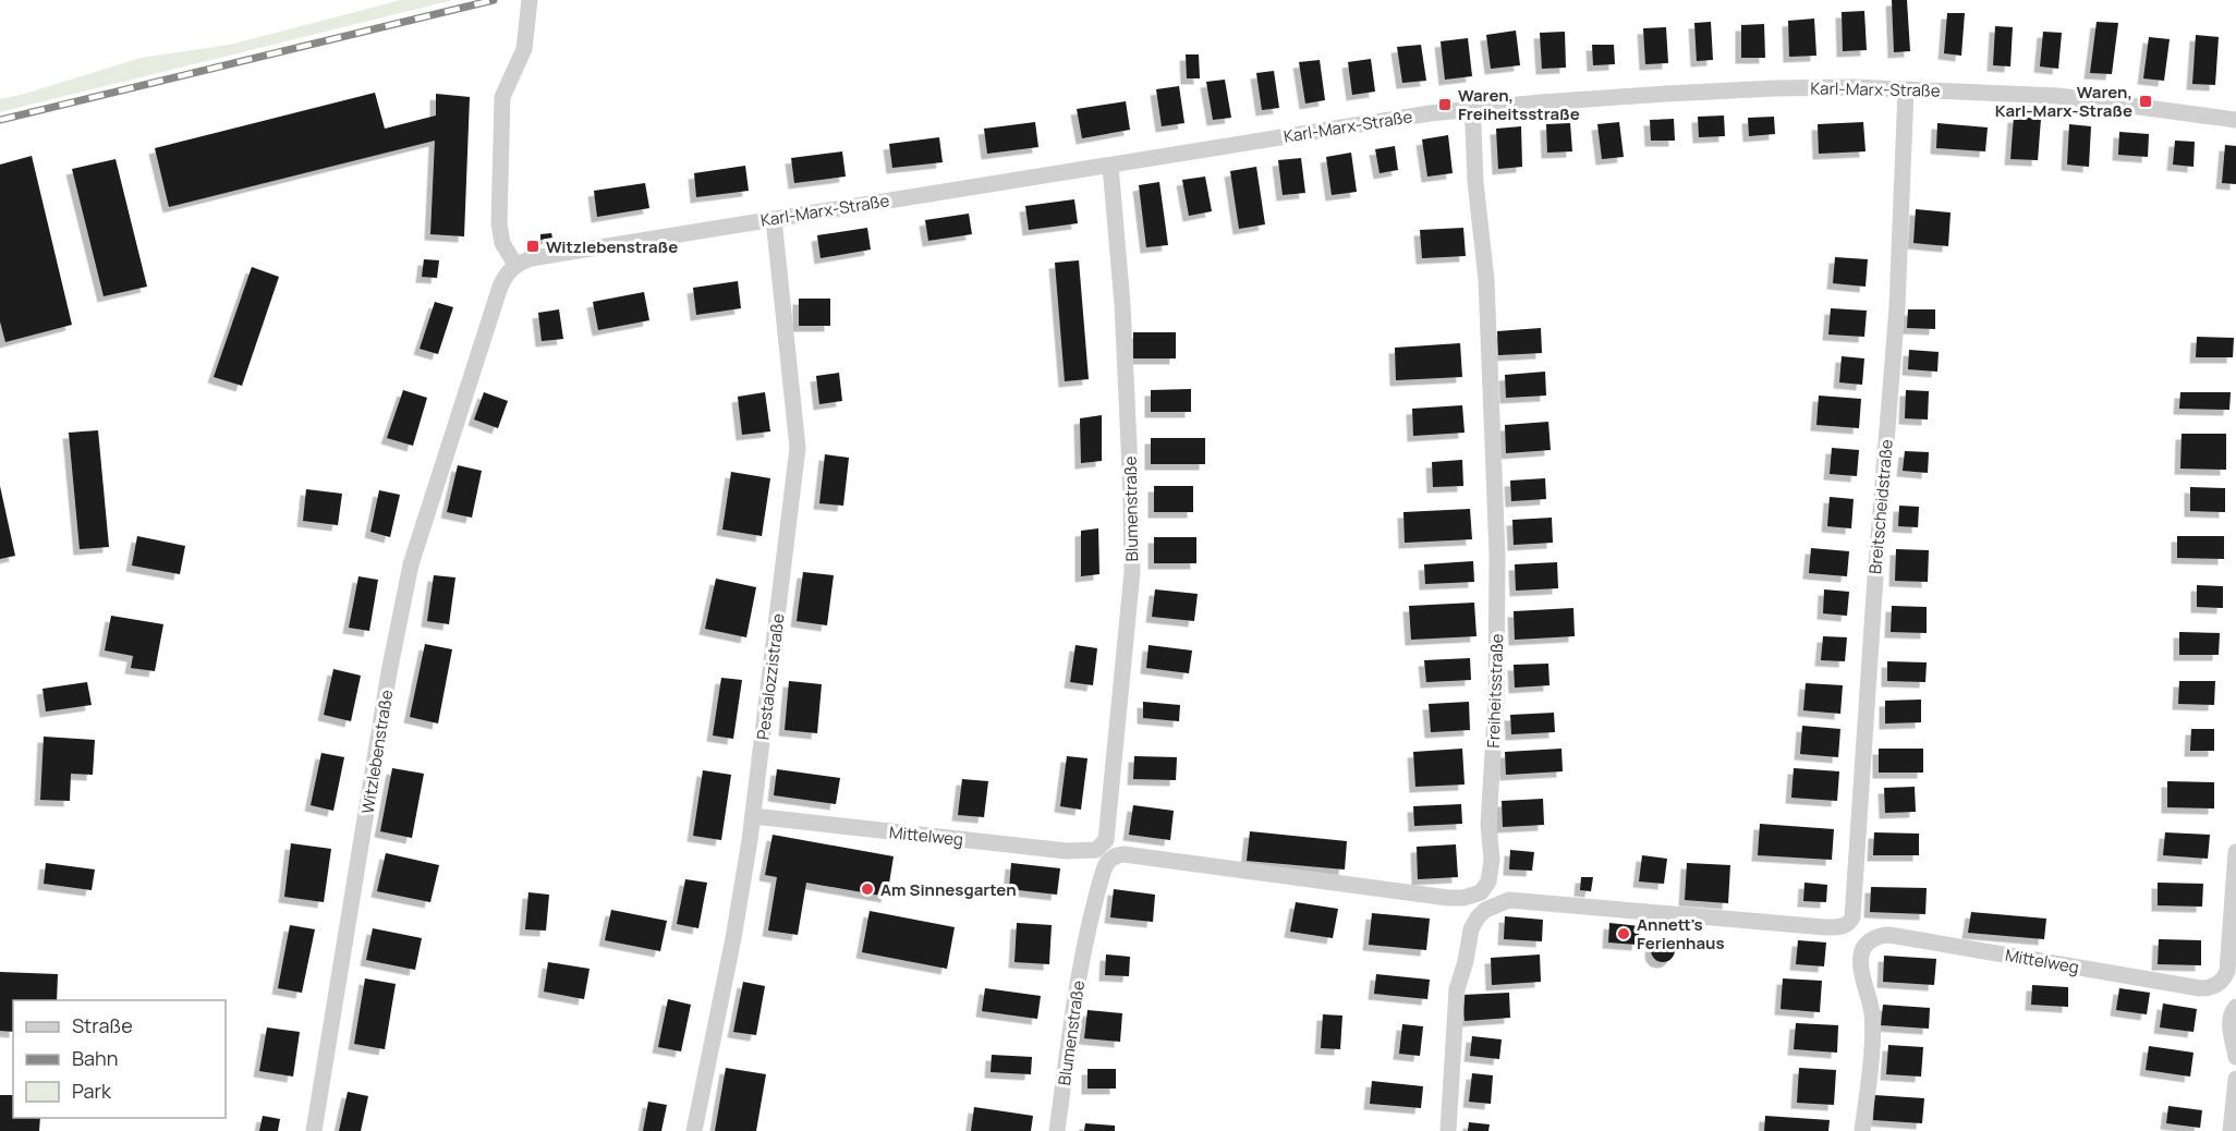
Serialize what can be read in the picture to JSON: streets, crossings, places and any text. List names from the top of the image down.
{
  "streets": {
    "street": [
      "Karl-Marx-Straße",
      "Breitscheidstraße",
      "Blumenstraße",
      "Pestalozzistraße",
      "Freiheitsstraße",
      "Witzlebenstraße",
      "Mittelweg"
    ]
  },
  "crossings": [
    ["Karl-Marx-Straße", "Breitscheidstraße"],
    ["Karl-Marx-Straße", "Blumenstraße"],
    ["Karl-Marx-Straße", "Pestalozzistraße"],
    ["Karl-Marx-Straße", "Freiheitsstraße"],
    ["Karl-Marx-Straße", "Witzlebenstraße"],
    ["Blumenstraße", "Freiheitsstraße"],
    ["Blumenstraße", "Mittelweg"],
    ["Pestalozzistraße", "Mittelweg"],
    ["Freiheitsstraße", "Mittelweg"]
  ],
  "places": {
    "transit": ["Waren, Karl-Marx-Straße", "Waren, Freiheitsstraße", "Witzlebenstraße"],
    "other": ["Am Sinnesgarten", "Annett's Ferienhaus"]
  },
  "legend": ["Straße", "Bahn", "Park"]
}
